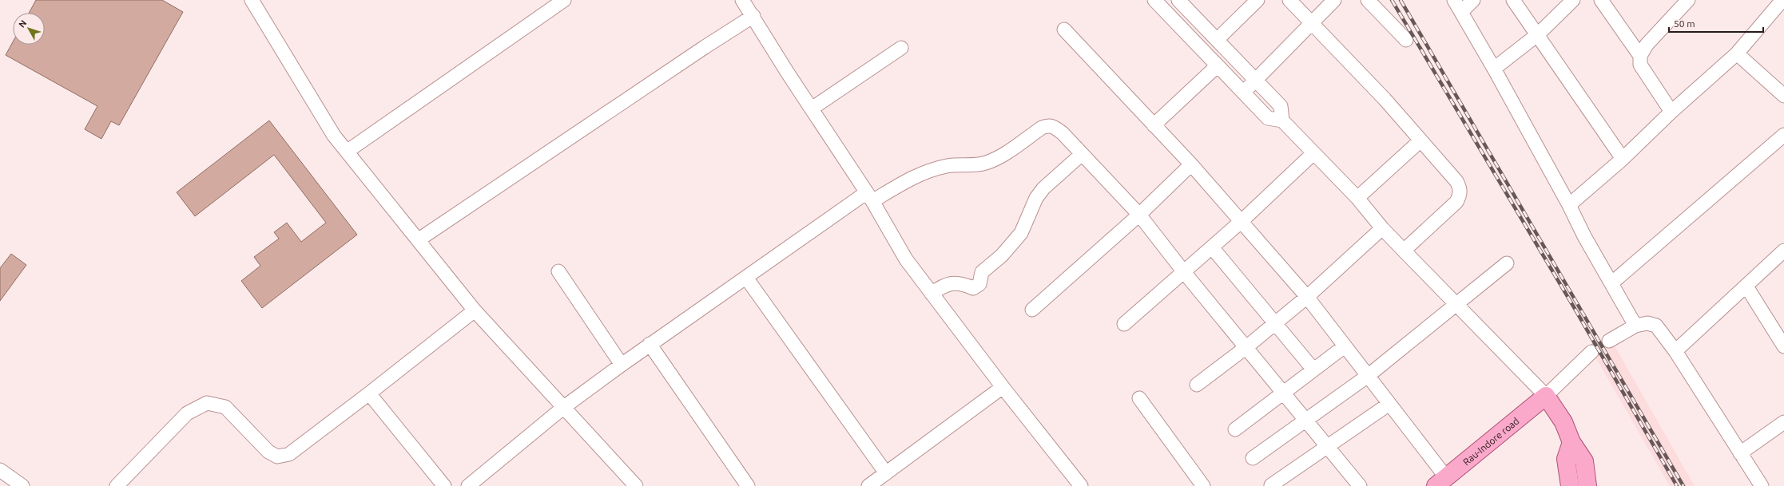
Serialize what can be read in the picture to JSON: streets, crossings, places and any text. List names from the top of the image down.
{
  "streets": {
    "main road": ["Rau-Indore road"]
  },
  "scale_bar": "50 m",
  "north": "top left"
}
